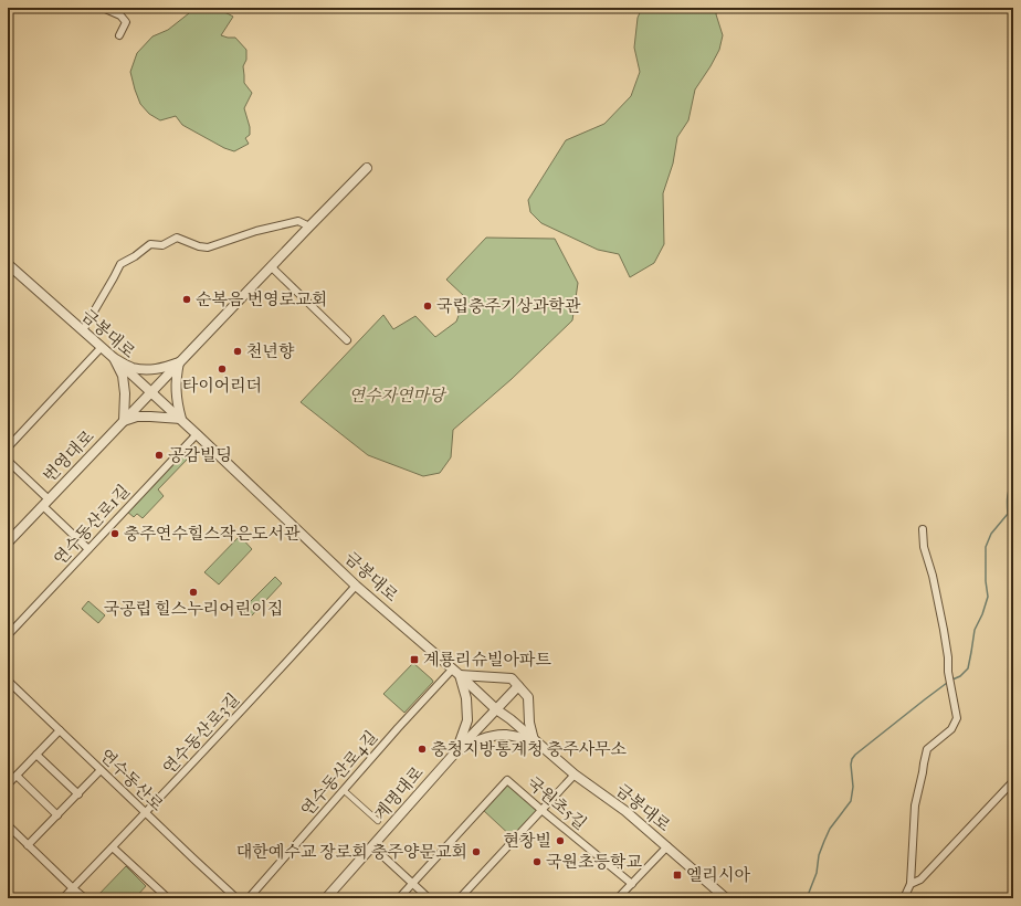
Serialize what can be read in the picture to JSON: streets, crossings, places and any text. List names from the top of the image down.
{
  "streets": {
    "street": [
      "금봉대로",
      "번영대로",
      "연수동산로1길",
      "연수동산로3길",
      "연수동산로4길",
      "연수동산로",
      "계명대로",
      "국원초5길"
    ]
  },
  "crossings": [
    ["금봉대로", "번영대로"],
    ["금봉대로", "연수동산로1길"],
    ["금봉대로", "연수동산로3길"],
    ["금봉대로", "연수동산로4길"],
    ["금봉대로", "계명대로"],
    ["연수동산로3길", "연수동산로"]
  ],
  "parks": ["연수자연마당"],
  "places": {
    "other": [
      "순복음 번영로교회",
      "국립충주기상과학관",
      "천년향",
      "타이어리더",
      "공감빌딩",
      "충주연수힐스작은도서관",
      "국공립 힐스누리어린이집",
      "충청지방통계청 충주사무소",
      "현창빌",
      "대한예수교 장로회 충주양문교회",
      "국원초등학교"
    ],
    "transit": ["계룡리슈빌아파트", "엘리시아"]
  }
}
